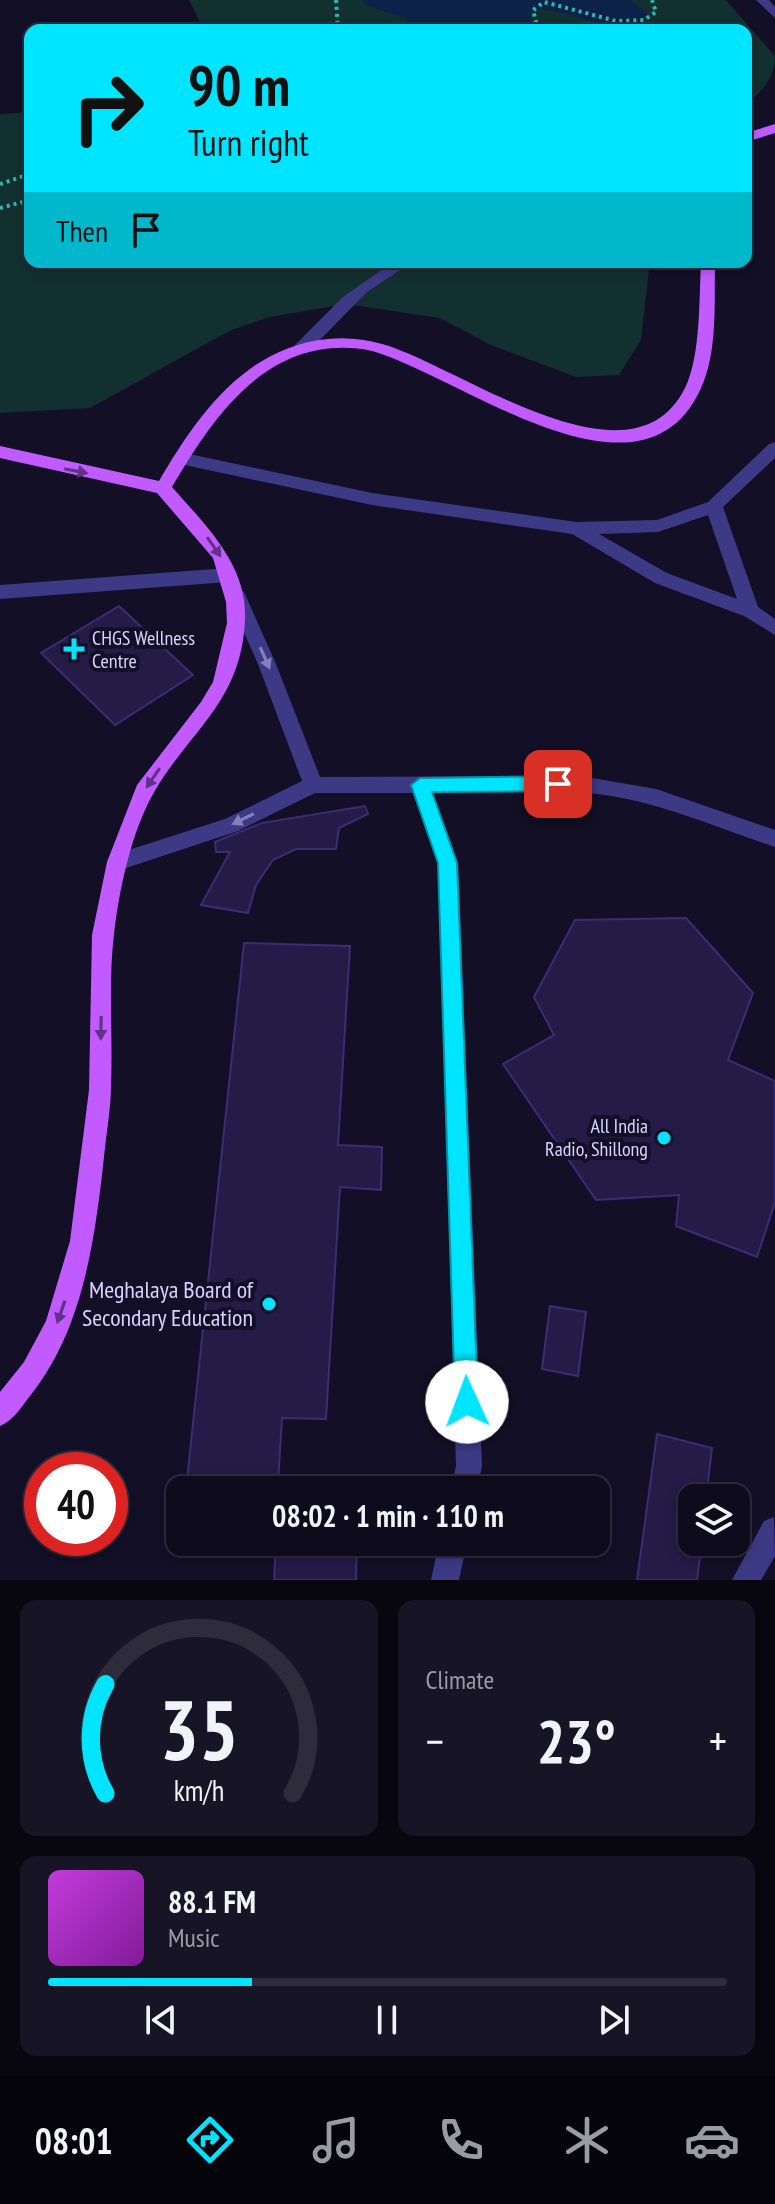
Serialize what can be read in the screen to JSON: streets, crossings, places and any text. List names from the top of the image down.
{
  "places": {
    "health": ["CHGS Wellness Centre"],
    "other": ["All India Radio, Shillong", "Meghalaya Board of Secondary Education"]
  },
  "page": {
    "turn": ["90 m", "Turn right"],
    "then": "Then",
    "limit": "40",
    "trip": "08:02 · 1 min · 110 m",
    "tile": "Climate",
    "heat": ["−", "23°", "+"],
    "song": ["88.1 FM", "Music"],
    "tabs": "08:01",
    "gauge": ["35", "km/h"]
  }
}
